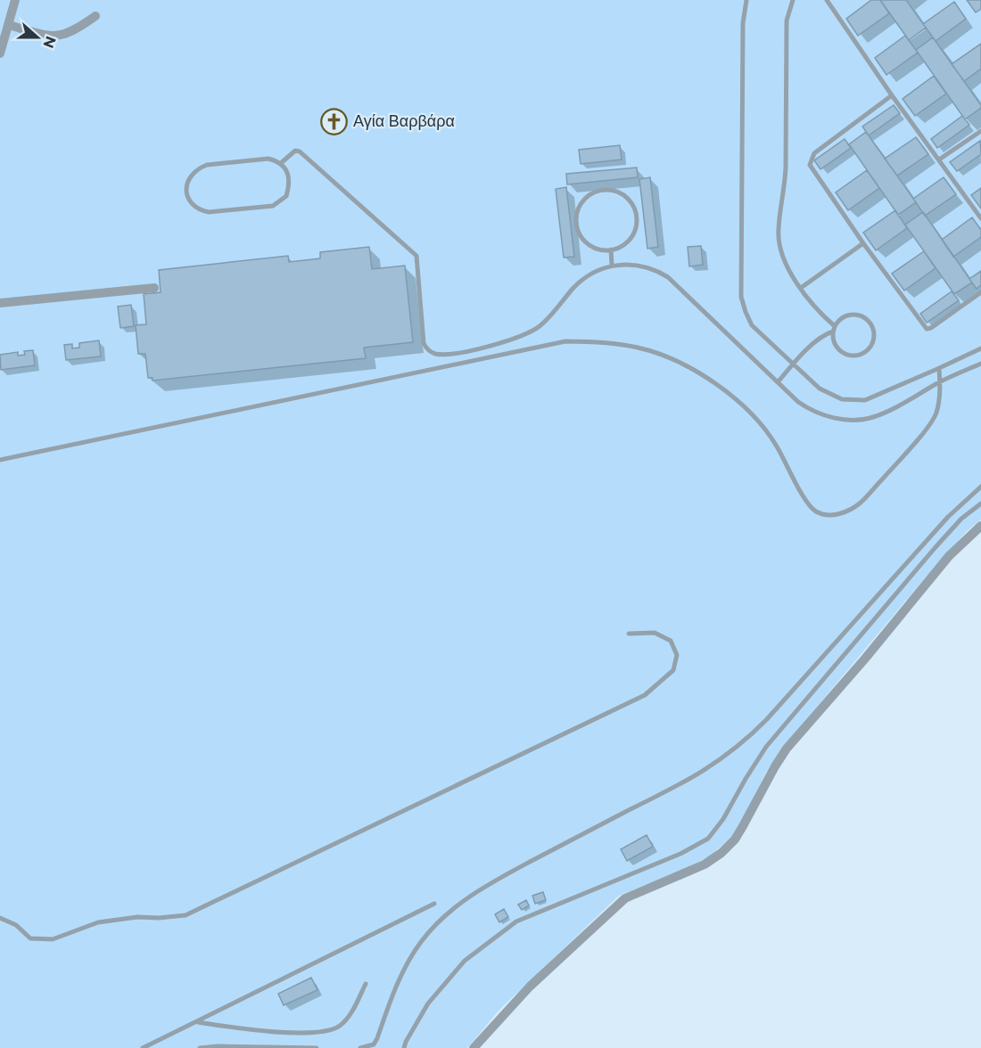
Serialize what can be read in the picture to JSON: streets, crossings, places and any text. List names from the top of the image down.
{
  "places": {
    "church": ["Αγία Βαρβάρα"]
  },
  "north": "right"
}
